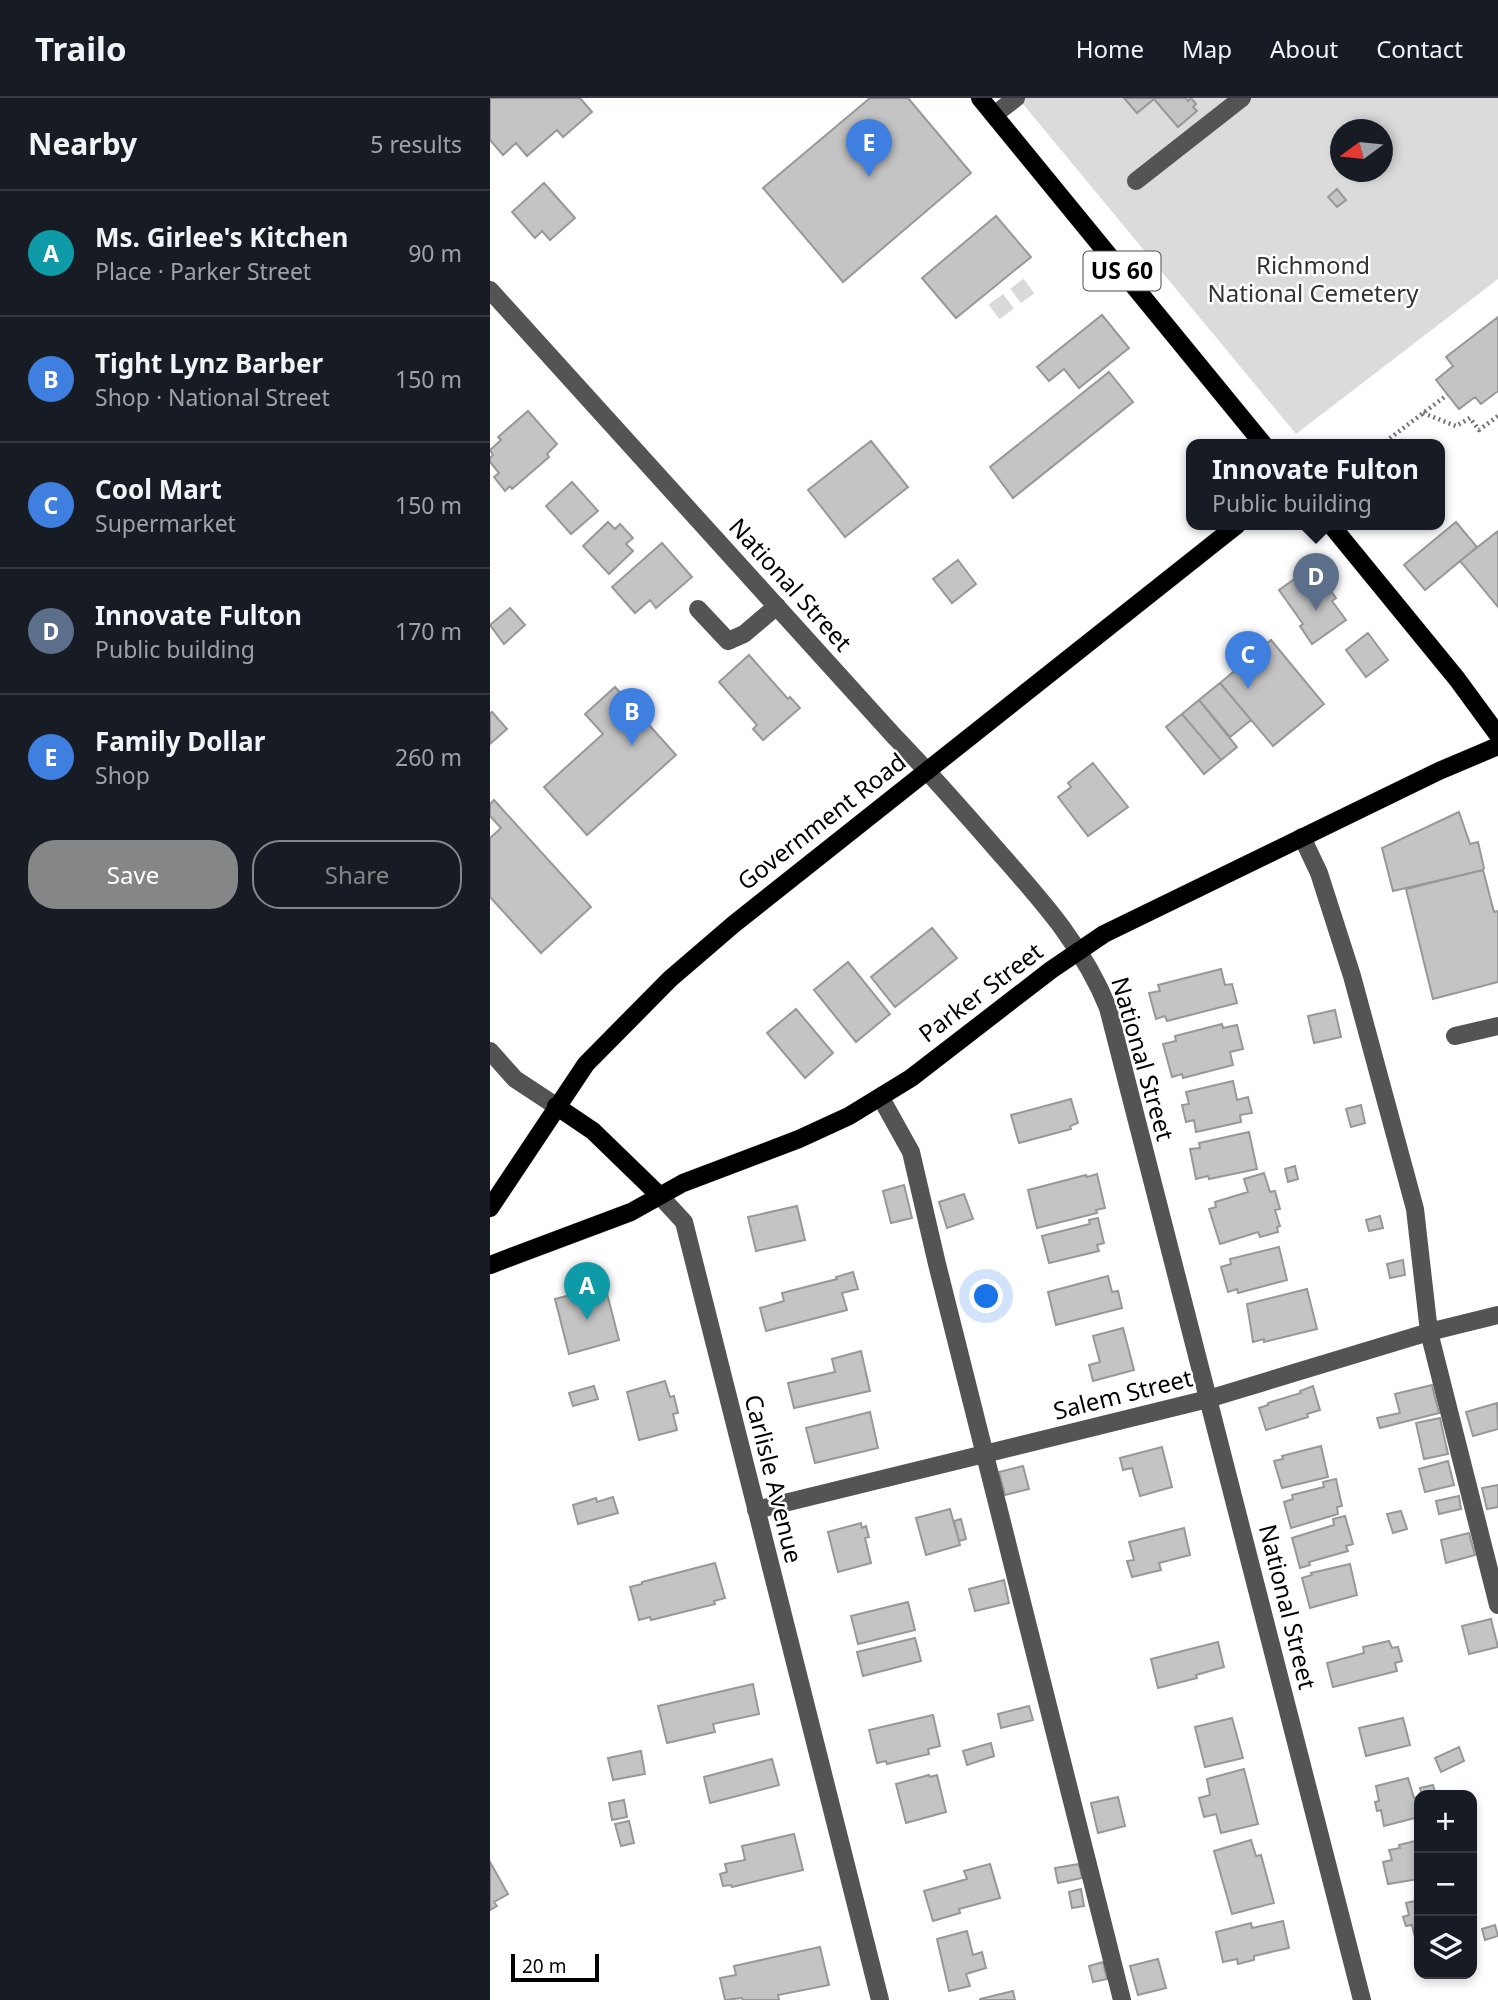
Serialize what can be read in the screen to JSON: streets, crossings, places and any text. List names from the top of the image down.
{
  "streets": {
    "main road": [
      "US 60",
      "Government Road",
      "Parker Street",
      "Carlisle Avenue"
    ],
    "street": ["National Street", "Salem Street"]
  },
  "crossings": [
    ["National Street", "Government Road"],
    ["National Street", "Parker Street"],
    ["National Street", "Salem Street"],
    ["Government Road", "Carlisle Avenue"],
    ["Parker Street", "Carlisle Avenue"],
    ["Salem Street", "Carlisle Avenue"]
  ],
  "parks": ["Richmond National Cemetery"],
  "scale_bar": "20 m",
  "north": "left",
  "page": {
    "header": "Trailo",
    "nav": [
      "Home",
      "Map",
      "About",
      "Contact"
    ],
    "heading": ["Nearby", "5 results"],
    "pins": [
      "E",
      "D",
      "C",
      "B",
      "A"
    ],
    "list": [
      {
        "mark": "A",
        "name": "Ms. Girlee's Kitchen",
        "note": "Place · Parker Street",
        "value": "90 m"
      },
      {
        "mark": "B",
        "name": "Tight Lynz Barber",
        "note": "Shop · National Street",
        "value": "150 m"
      },
      {
        "mark": "C",
        "name": "Cool Mart",
        "note": "Supermarket",
        "value": "150 m"
      },
      {
        "mark": "D",
        "name": "Innovate Fulton",
        "note": "Public building",
        "value": "170 m"
      },
      {
        "mark": "E",
        "name": "Family Dollar",
        "note": "Shop",
        "value": "260 m"
      }
    ],
    "popup": ["Innovate Fulton", "Public building"],
    "buttons": ["Save", "Share"],
    "map_buttons": ["+", "−"],
    "scale": "20 m"
  }
}
